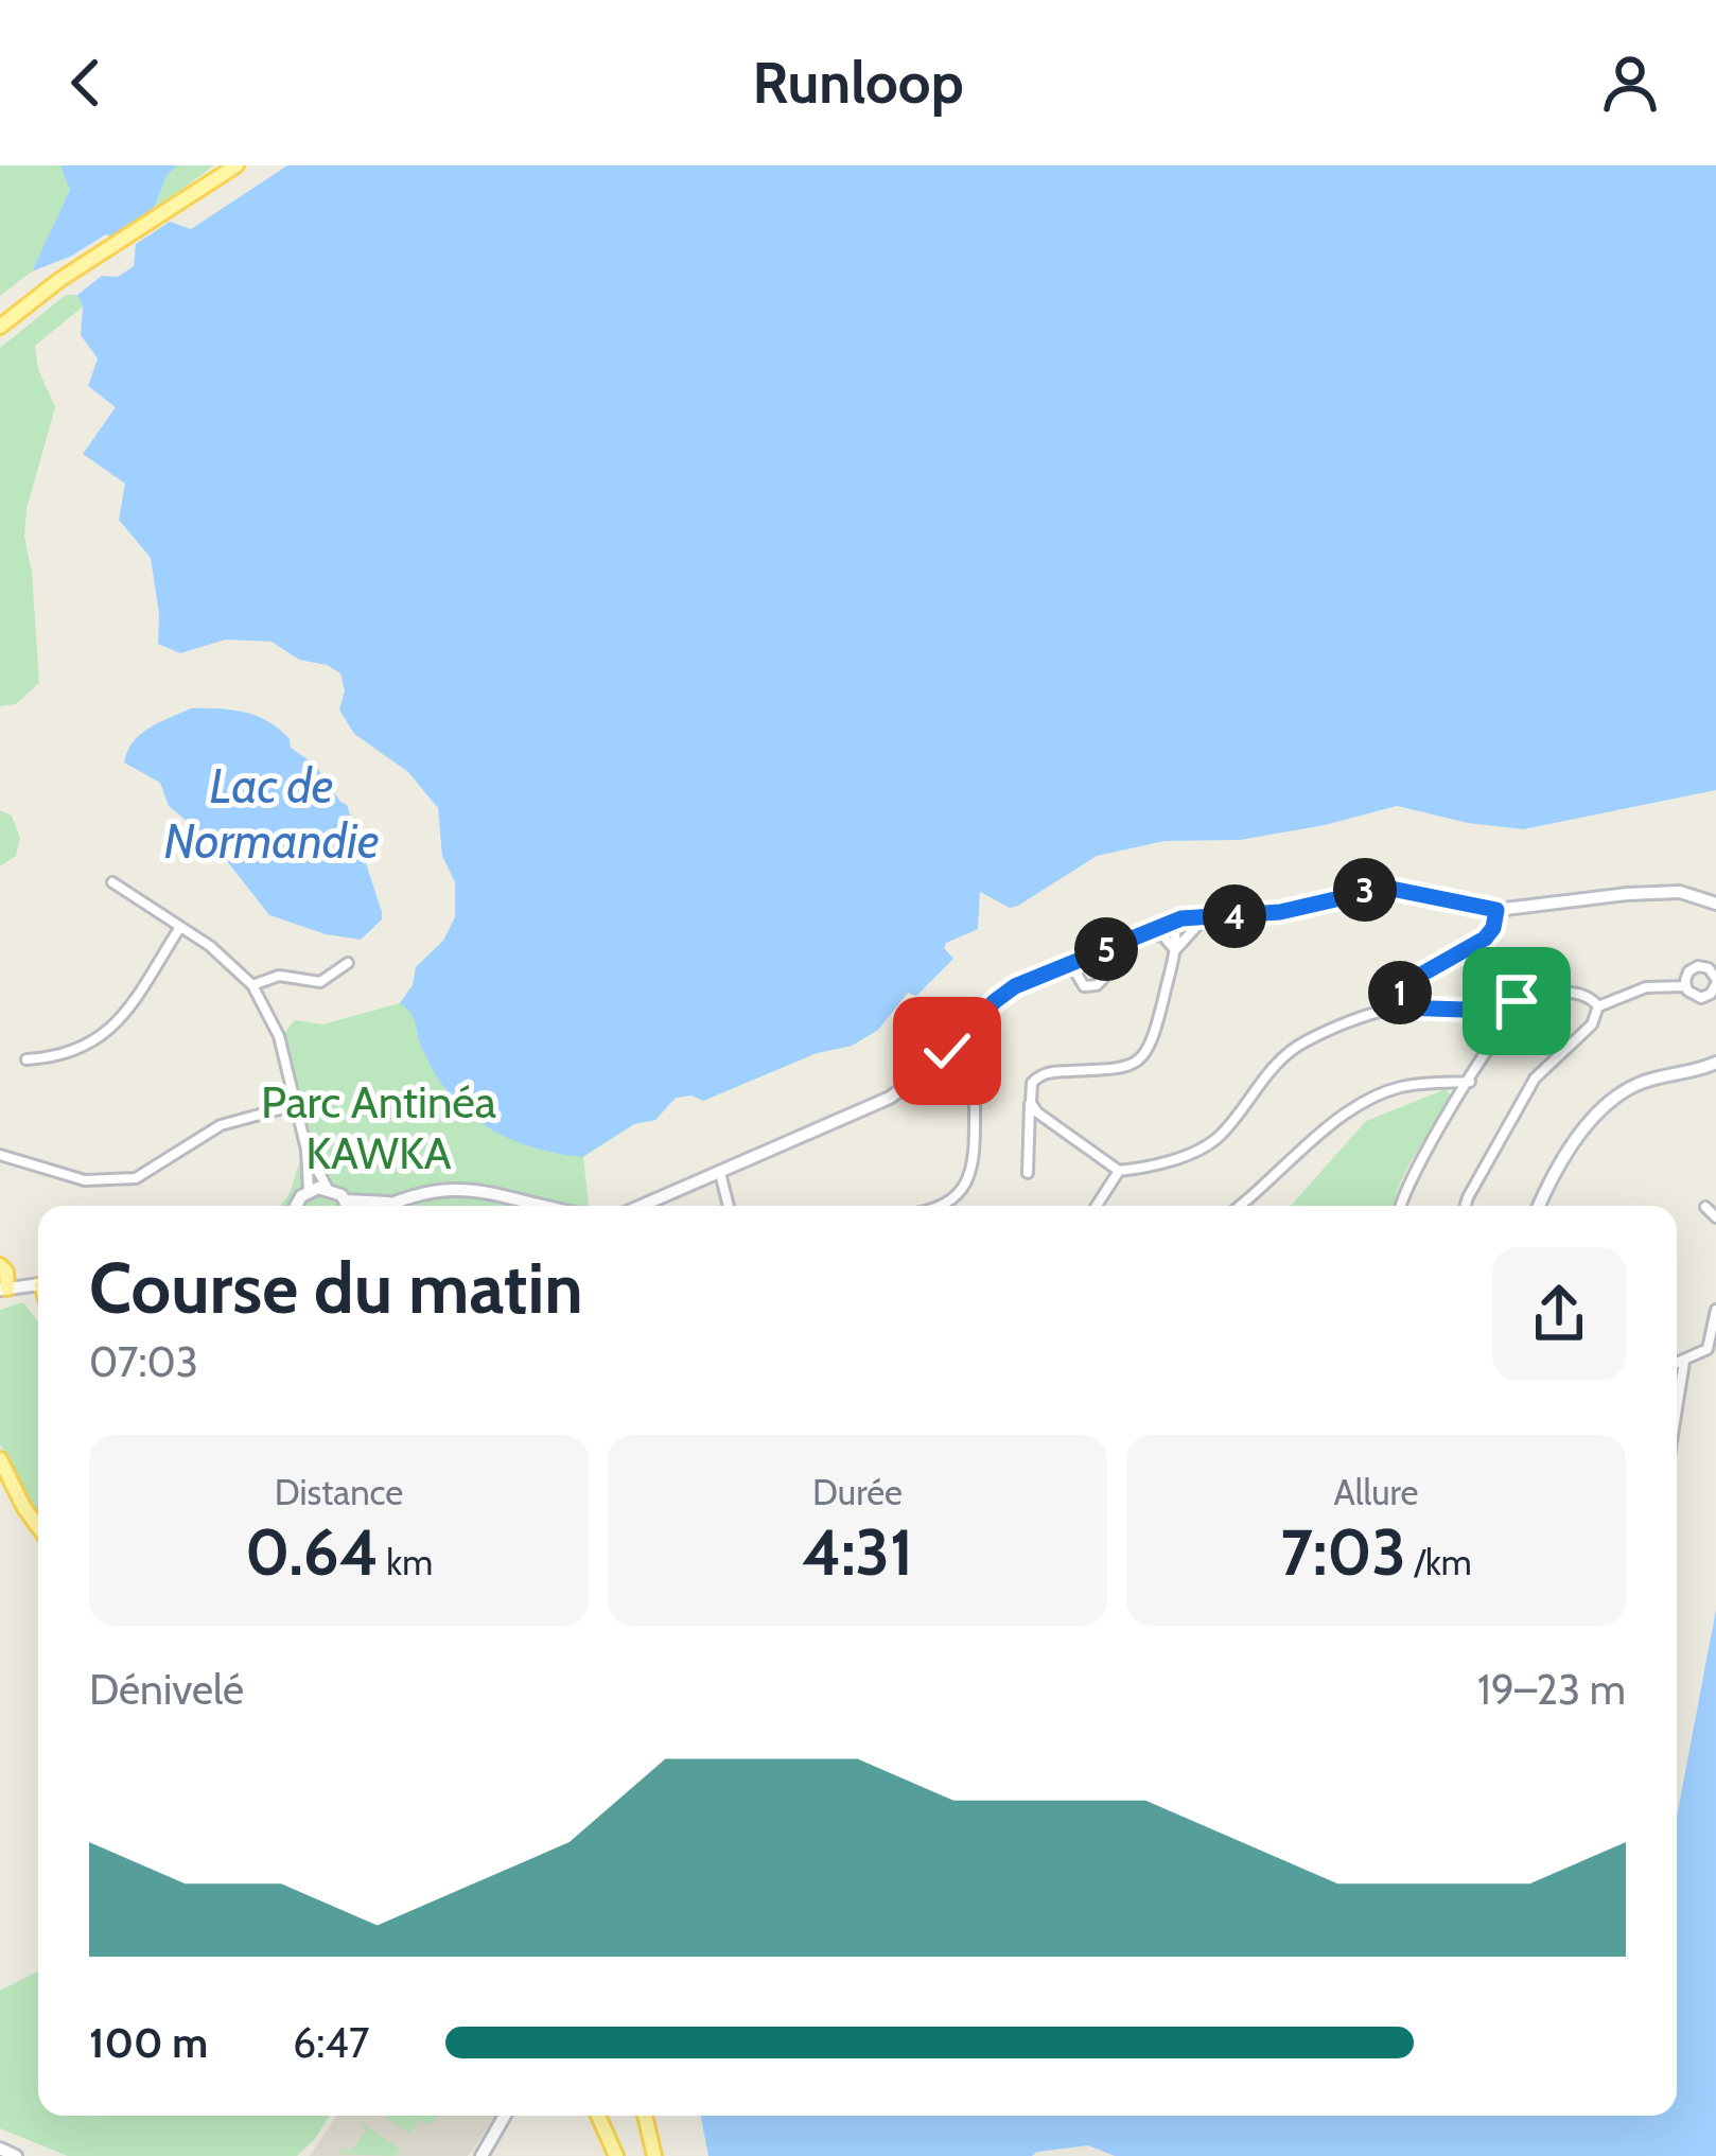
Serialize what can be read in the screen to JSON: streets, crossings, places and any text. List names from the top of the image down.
{
  "water": ["Lac de Normandie"],
  "parks": ["Parc Antinéa KAWKA"],
  "page": {
    "header": "Runloop",
    "pins": [
      "3",
      "4",
      "5",
      "1"
    ],
    "heading": ["Course du matin", "07:03"],
    "stats": [
      ["Distance", "0.64 km"],
      ["Durée", "4:31"],
      ["Allure", "7:03 /km"]
    ],
    "chart": ["Dénivelé", "19–23 m"],
    "list": [
      {
        "name": "100 m",
        "note": "6:47"
      }
    ]
  }
}
